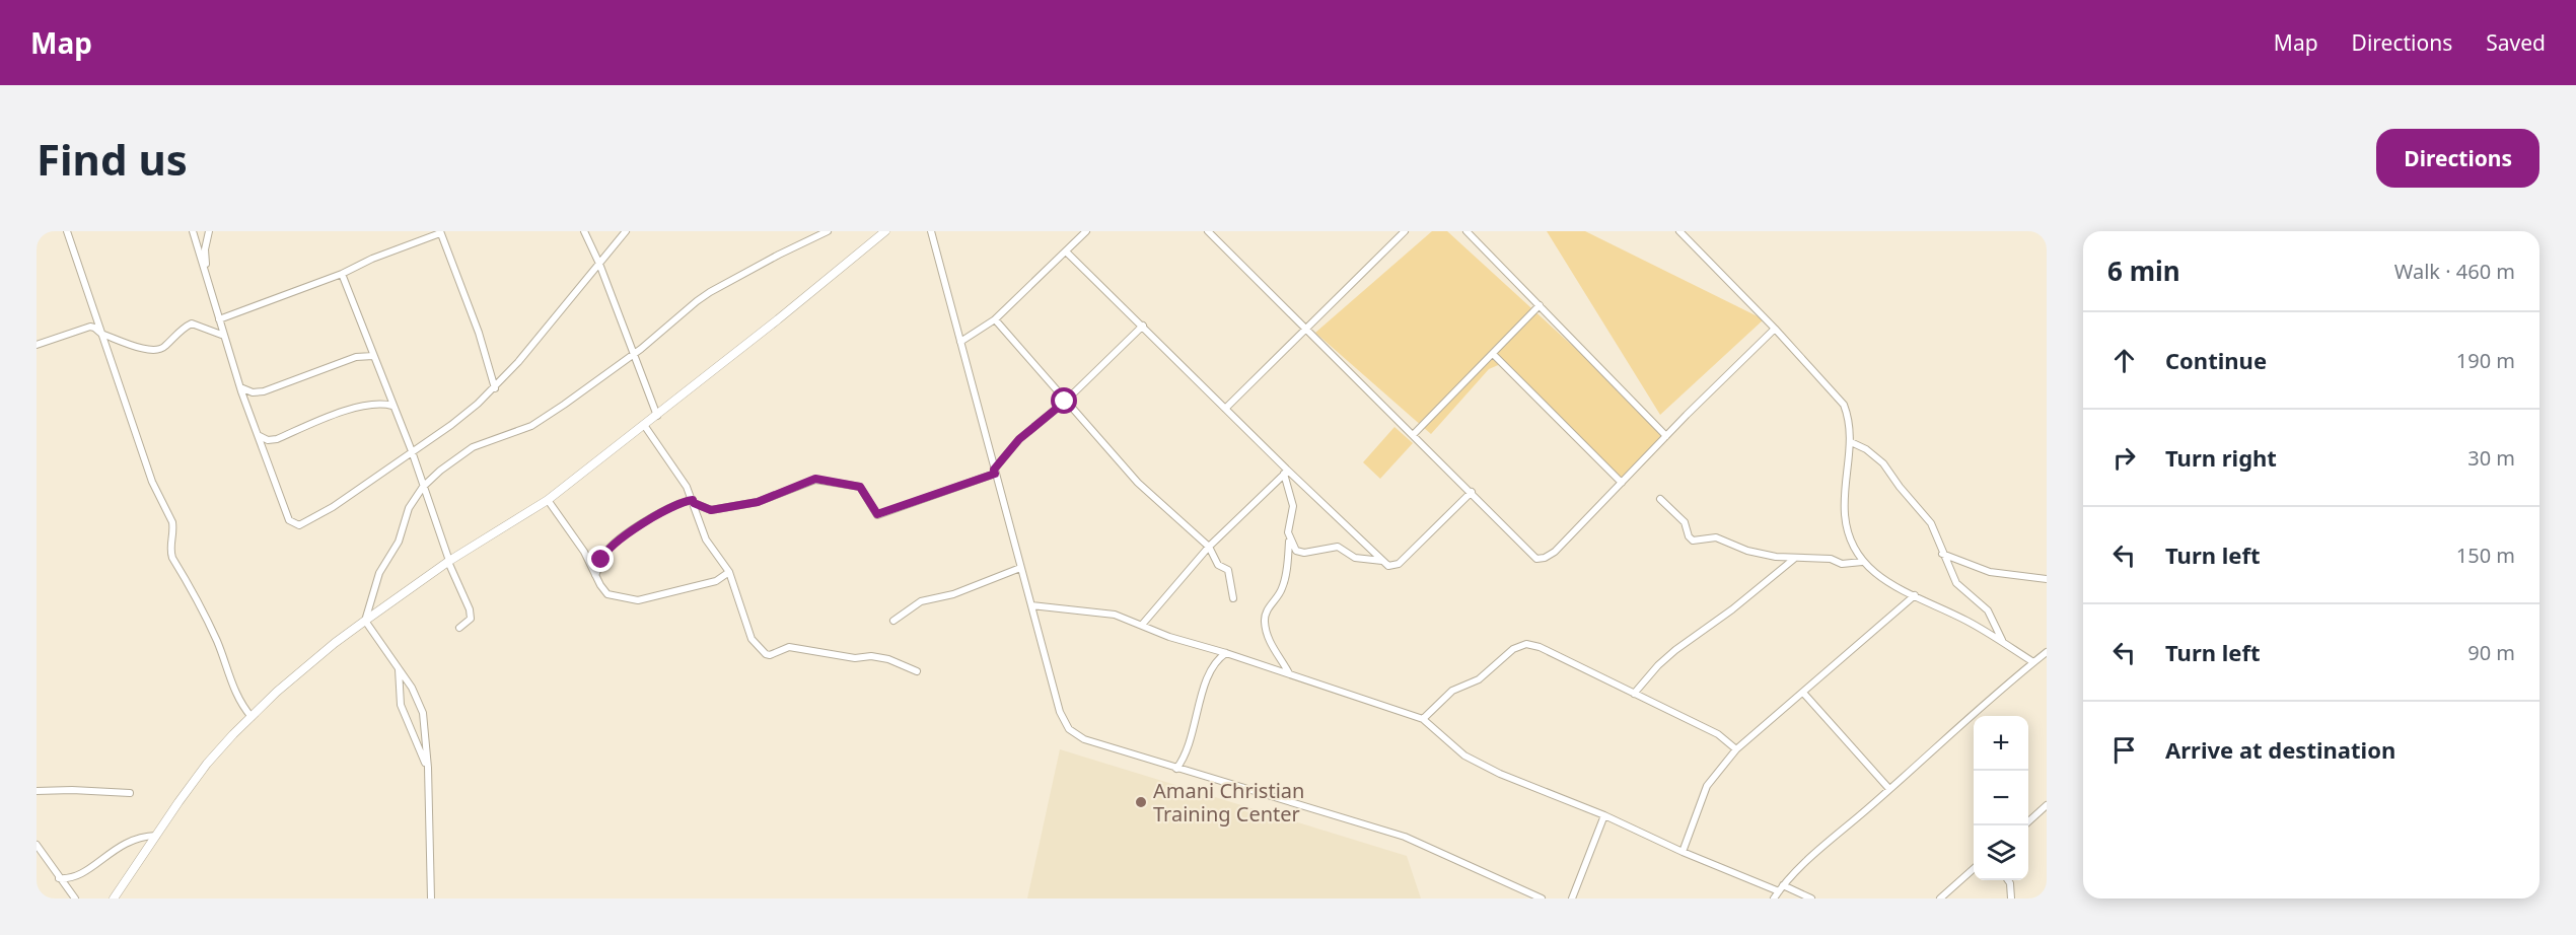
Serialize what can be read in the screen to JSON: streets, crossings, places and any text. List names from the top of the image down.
{
  "places": ["Amani Christian Training Center"],
  "page": {
    "header": "Map",
    "nav": ["Map", "Directions", "Saved"],
    "buttons": "Directions",
    "title": "Find us",
    "heading": ["6 min", "Walk · 460 m"],
    "list": [
      ["Continue", "190 m"],
      ["Turn right", "30 m"],
      ["Turn left", "150 m"],
      ["Turn left", "90 m"],
      "Arrive at destination"
    ],
    "map_buttons": ["+", "−"]
  }
}
